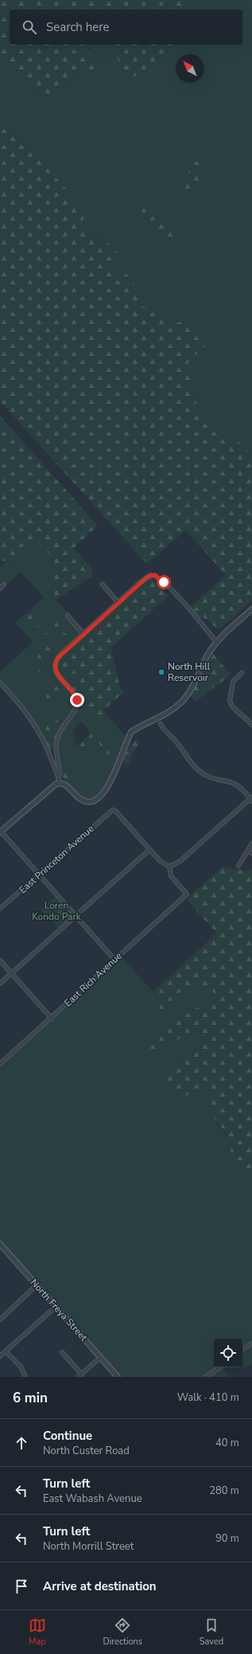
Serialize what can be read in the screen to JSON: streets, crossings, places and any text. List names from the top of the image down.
{
  "streets": {
    "street": ["East Princeton Avenue", "East Rich Avenue", "North Freya Street"]
  },
  "parks": ["Loren Kondo Park"],
  "places": ["North Hill Reservoir"],
  "north": "top left",
  "page": {
    "search": "Search here",
    "heading": ["6 min", "Walk · 410 m"],
    "list": [
      ["Continue", "North Custer Road", "40 m"],
      ["Turn left", "East Wabash Avenue", "280 m"],
      ["Turn left", "North Morrill Street", "90 m"],
      "Arrive at destination"
    ],
    "nav": ["Map", "Directions", "Saved"]
  }
}
